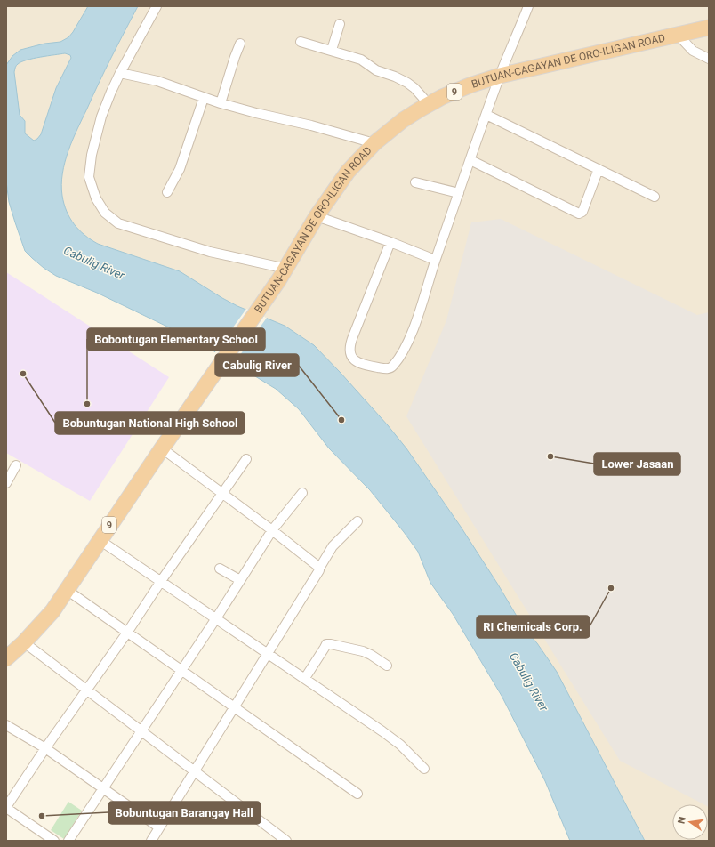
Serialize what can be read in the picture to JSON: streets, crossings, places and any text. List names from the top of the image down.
{
  "streets": {
    "highway": ["BUTUAN-CAGAYAN DE ORO-ILIGAN ROAD", "9"]
  },
  "water": ["Cabulig River"],
  "places": [
    "Bobuntugan National High School",
    "Bobontugan Elementary School",
    "Cabulig River",
    "Lower Jasaan",
    "RI Chemicals Corp.",
    "Bobuntugan Barangay Hall"
  ],
  "north": "left"
}
